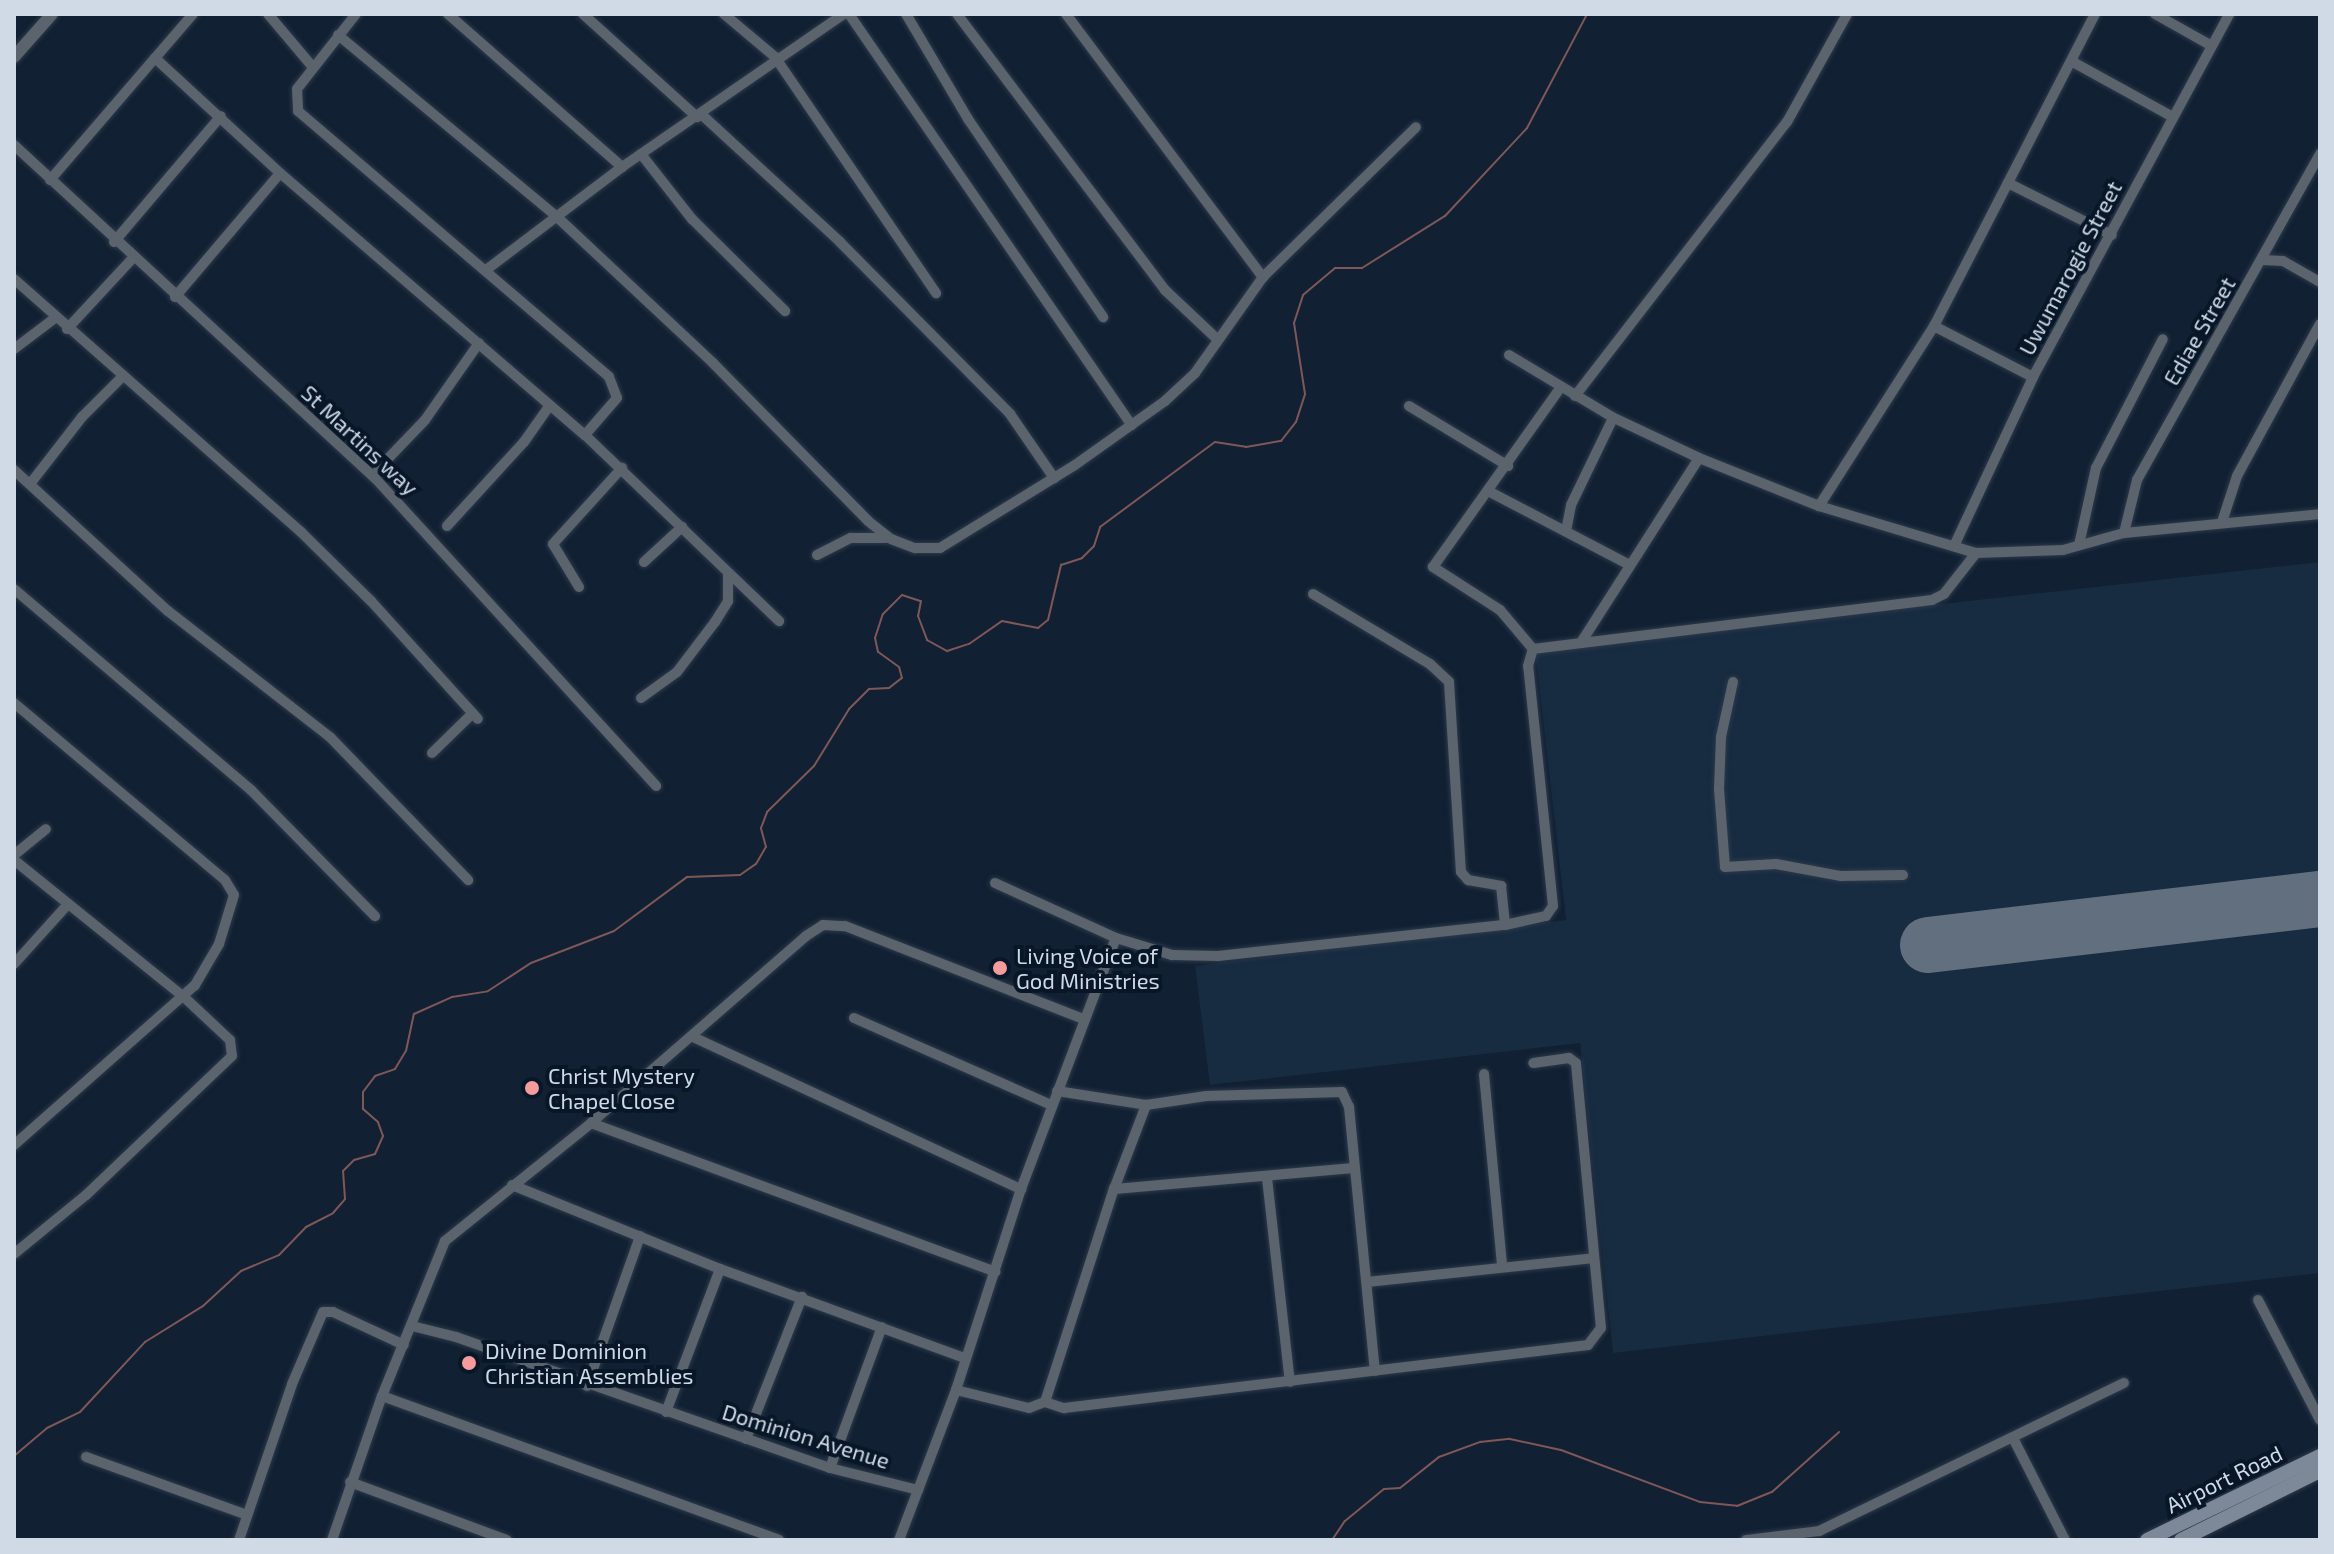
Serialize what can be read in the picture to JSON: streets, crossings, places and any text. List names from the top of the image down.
{
  "streets": {
    "main road": ["Airport Road"],
    "street": [
      "Uwumarogie Street",
      "Ediae Street",
      "St Martins way",
      "Dominion Avenue"
    ]
  },
  "places": ["Living Voice of God Ministries", "Christ Mystery Chapel Close", "Divine Dominion Christian Assemblies"]
}
